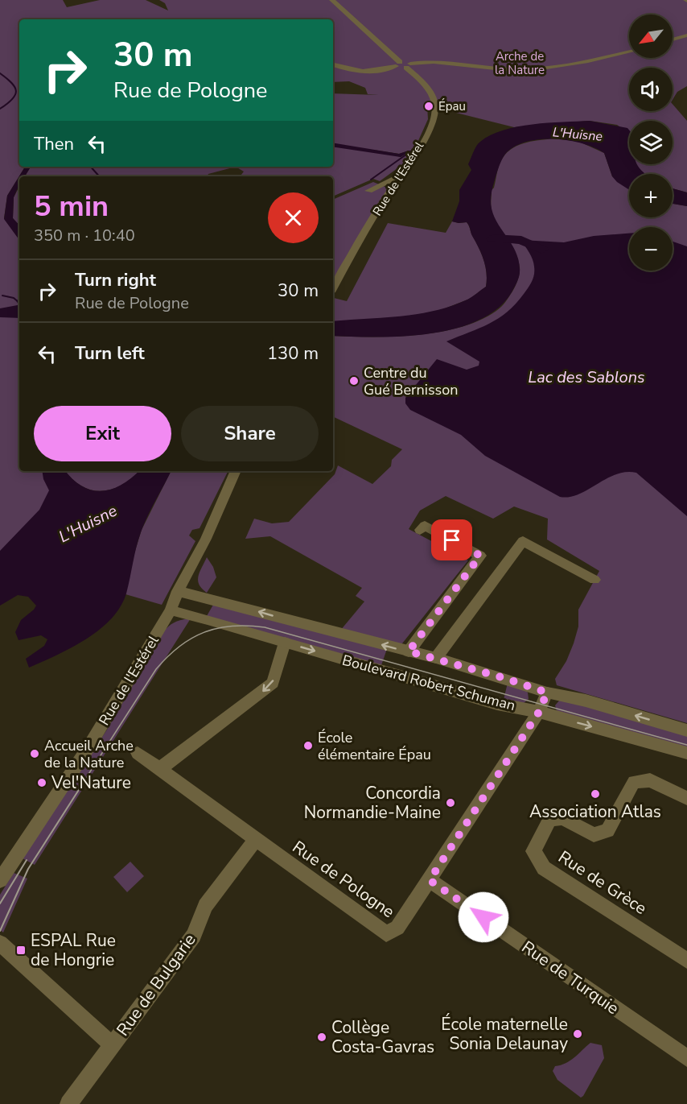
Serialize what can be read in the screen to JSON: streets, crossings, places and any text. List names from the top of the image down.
{
  "streets": {
    "street": [
      "Rue de l'Estérel",
      "Boulevard Robert Schuman",
      "Rue de Pologne",
      "Rue de Grèce",
      "Rue de Turquie",
      "Rue de Bulgarie"
    ]
  },
  "crossings": [
    ["Rue de l'Estérel", "Boulevard Robert Schuman"],
    ["Boulevard Robert Schuman", "Rue de Pologne"],
    ["Rue de Pologne", "Rue de Turquie"],
    ["Rue de Pologne", "Rue de Bulgarie"]
  ],
  "water": ["L'Huisne", "Lac des Sablons"],
  "parks": ["Arche de la Nature"],
  "places": {
    "other": [
      "Épau",
      "Centre du Gué Bernisson",
      "École élémentaire Épau",
      "Accueil Arche de la Nature",
      "Vel'Nature",
      "Association Atlas",
      "Concordia Normandie-Maine",
      "École maternelle Sonia Delaunay",
      "Collège Costa-Gavras"
    ],
    "transit": ["ESPAL Rue de Hongrie"]
  },
  "north": "bottom left",
  "page": {
    "map_buttons": ["+", "−"],
    "turn": ["30 m", "Rue de Pologne"],
    "then": "Then",
    "heading": ["5 min", "350 m · 10:40"],
    "list": [
      {
        "name": "Turn right",
        "note": "Rue de Pologne",
        "value": "30 m"
      },
      {
        "name": "Turn left",
        "value": "130 m"
      }
    ],
    "buttons": ["Exit", "Share"]
  }
}
